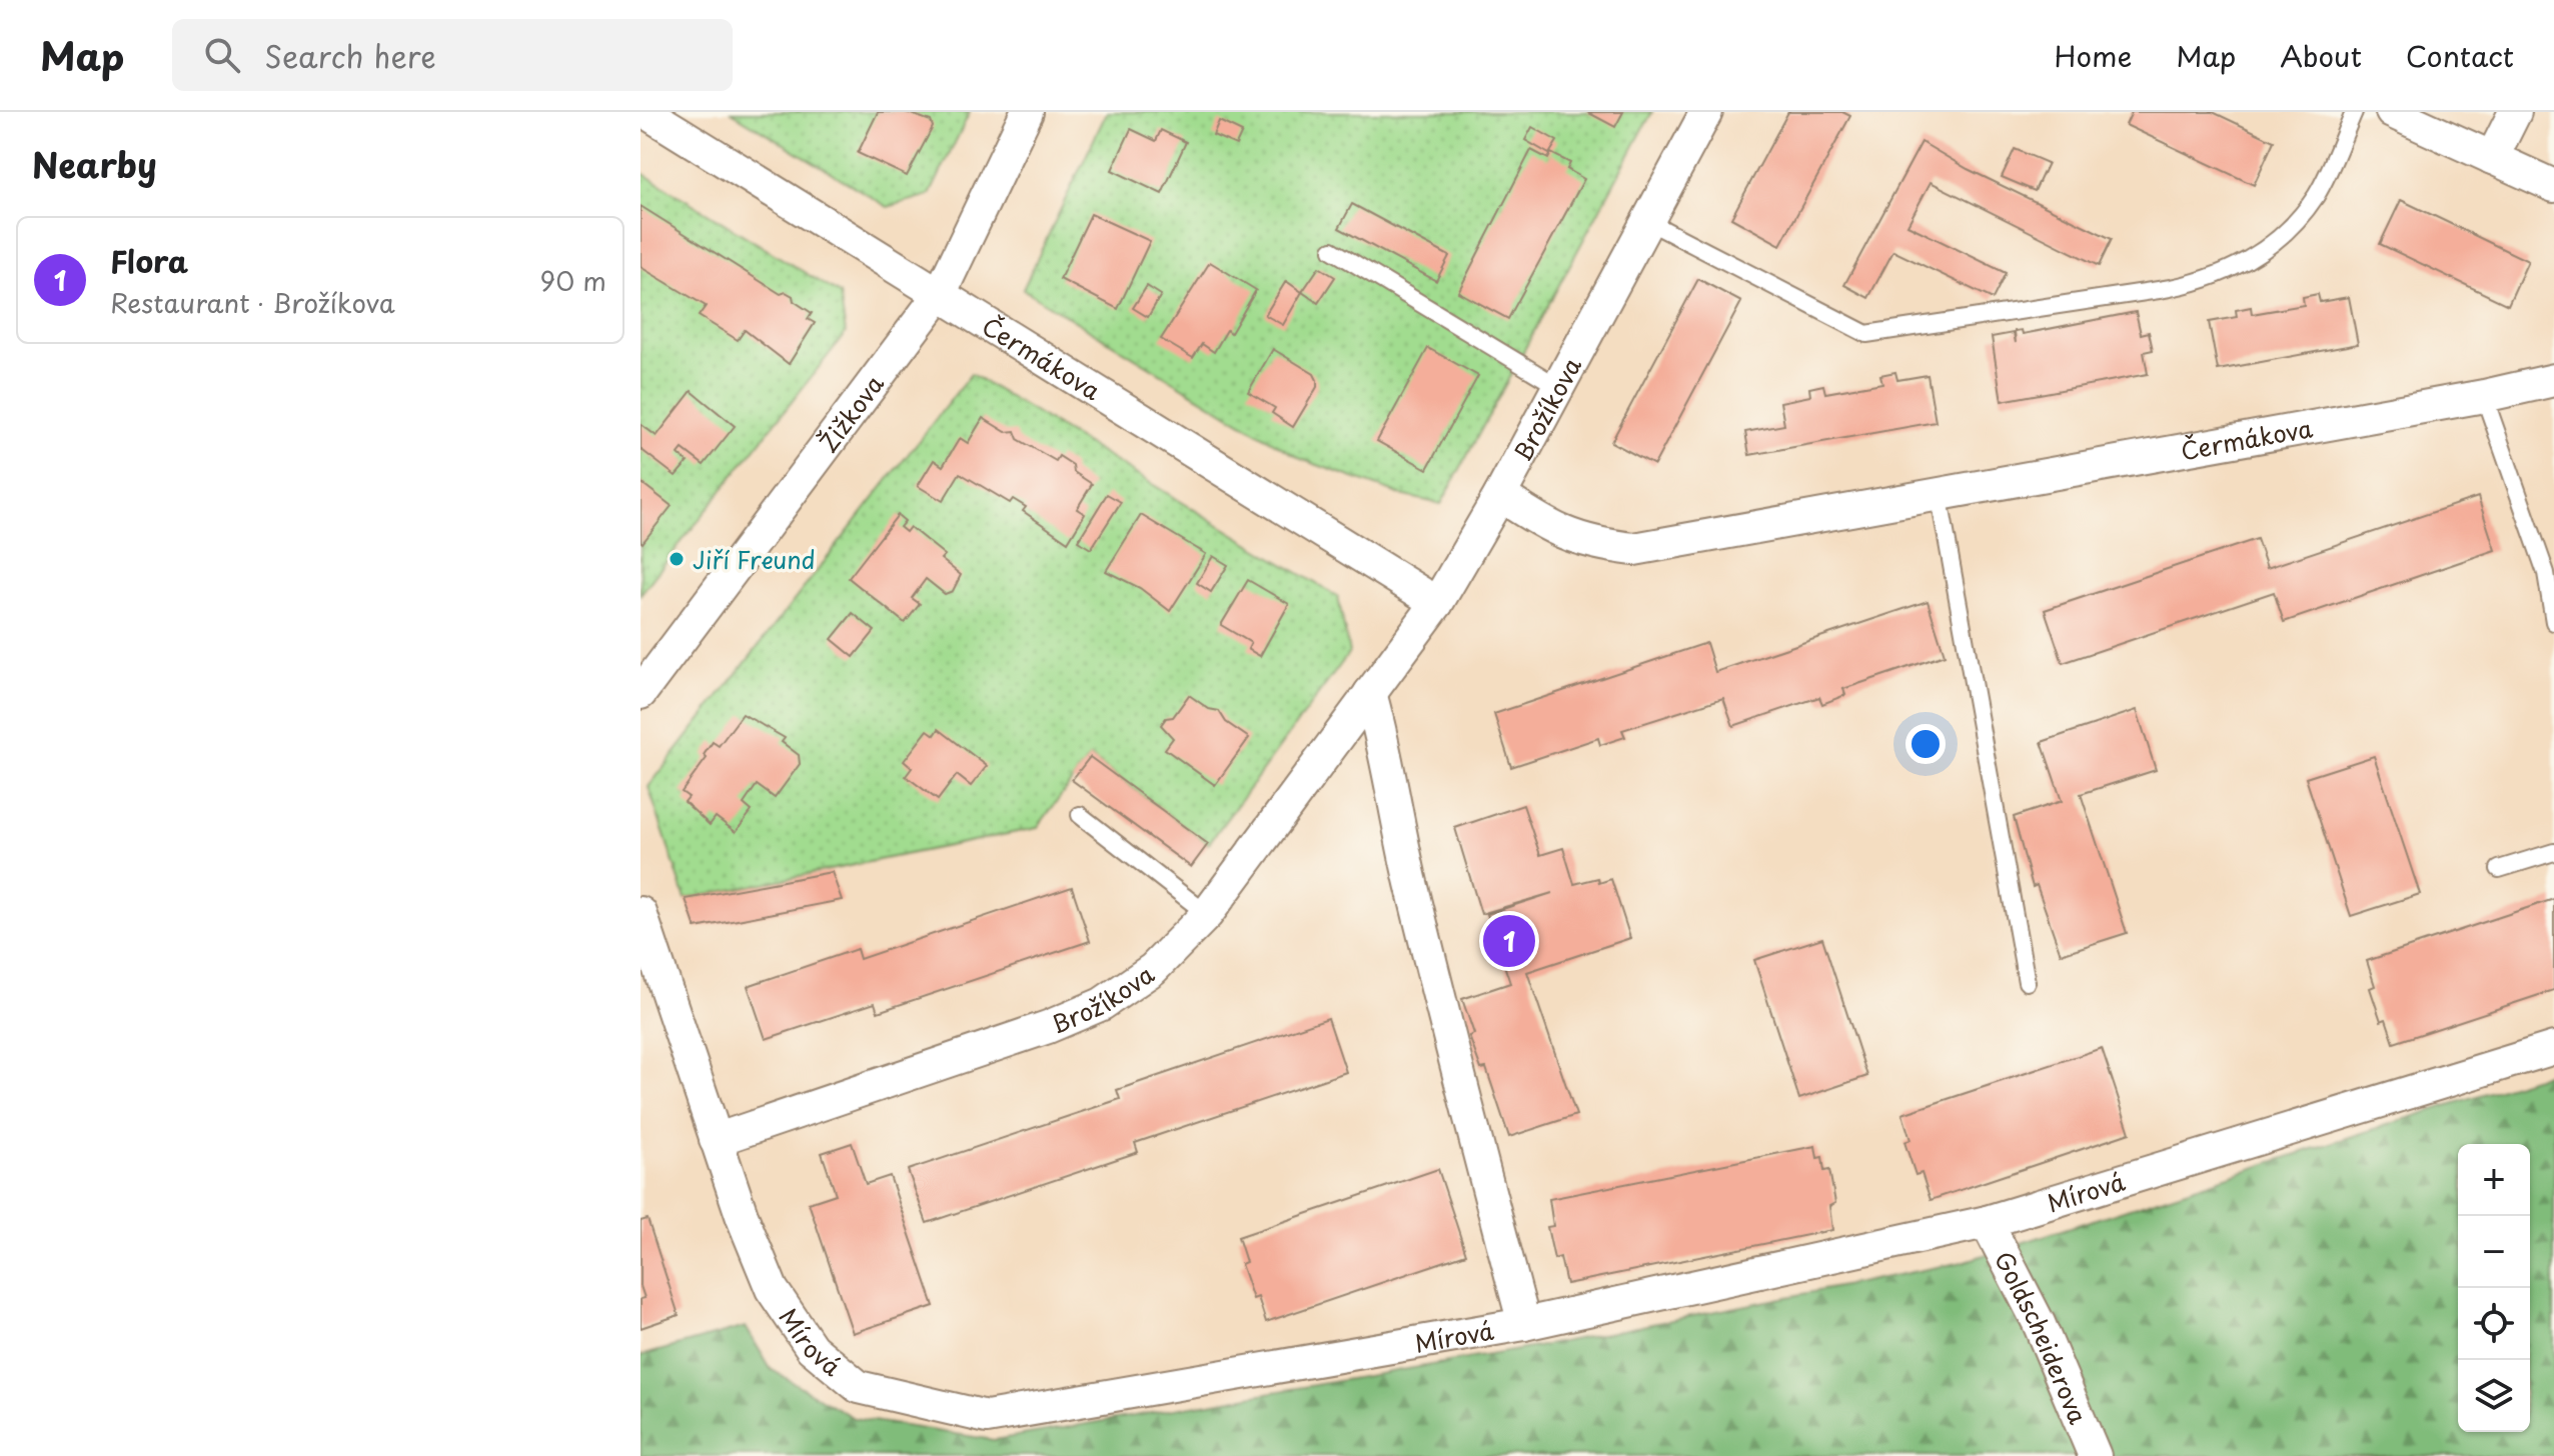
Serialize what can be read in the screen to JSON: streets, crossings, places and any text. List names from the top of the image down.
{
  "streets": {
    "street": [
      "Čermákova",
      "Brožíkova",
      "Žižkova",
      "Mírová",
      "Goldscheiderova"
    ]
  },
  "crossings": [
    ["Čermákova", "Brožíkova"],
    ["Čermákova", "Žižkova"],
    ["Brožíkova", "Mírová"],
    ["Mírová", "Goldscheiderova"]
  ],
  "places": ["Jiří Freund"],
  "page": {
    "header": "Map",
    "search": "Search here",
    "nav": [
      "Home",
      "Map",
      "About",
      "Contact"
    ],
    "heading": "Nearby",
    "list": [
      {
        "mark": "1",
        "name": "Flora",
        "note": "Restaurant · Brožíkova",
        "value": "90 m"
      }
    ],
    "pins": "1",
    "map_buttons": ["+", "−"]
  }
}
